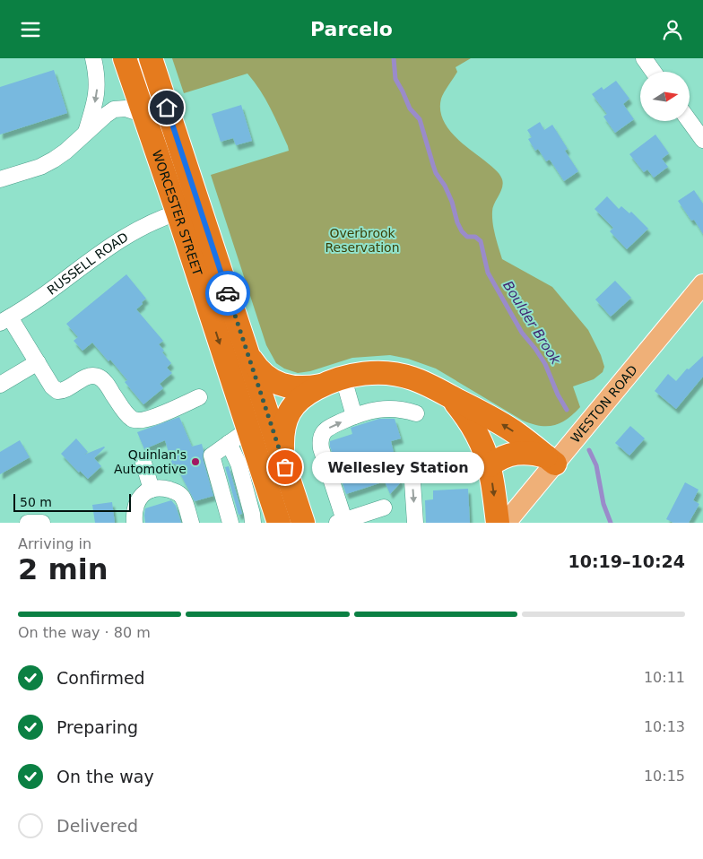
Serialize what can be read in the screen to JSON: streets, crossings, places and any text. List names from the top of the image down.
{
  "streets": {
    "highway": ["WORCESTER STREET"],
    "main road": ["WESTON ROAD"],
    "street": ["RUSSELL ROAD"]
  },
  "crossings": [
    ["WORCESTER STREET", "RUSSELL ROAD"]
  ],
  "water": ["Boulder Brook"],
  "parks": ["Overbrook Reservation"],
  "places": ["Quinlan's Automotive", "Wellesley Station"],
  "scale_bar": "50 m",
  "north": "right",
  "page": {
    "header": "Parcelo",
    "bubble": "Wellesley Station",
    "scale": "50 m",
    "heading": ["2 min", "Arriving in", "10:19–10:24"],
    "bar": "On the way · 80 m",
    "list": [
      ["Confirmed", "10:11"],
      ["Preparing", "10:13"],
      ["On the way", "10:15"],
      "Delivered"
    ]
  }
}
